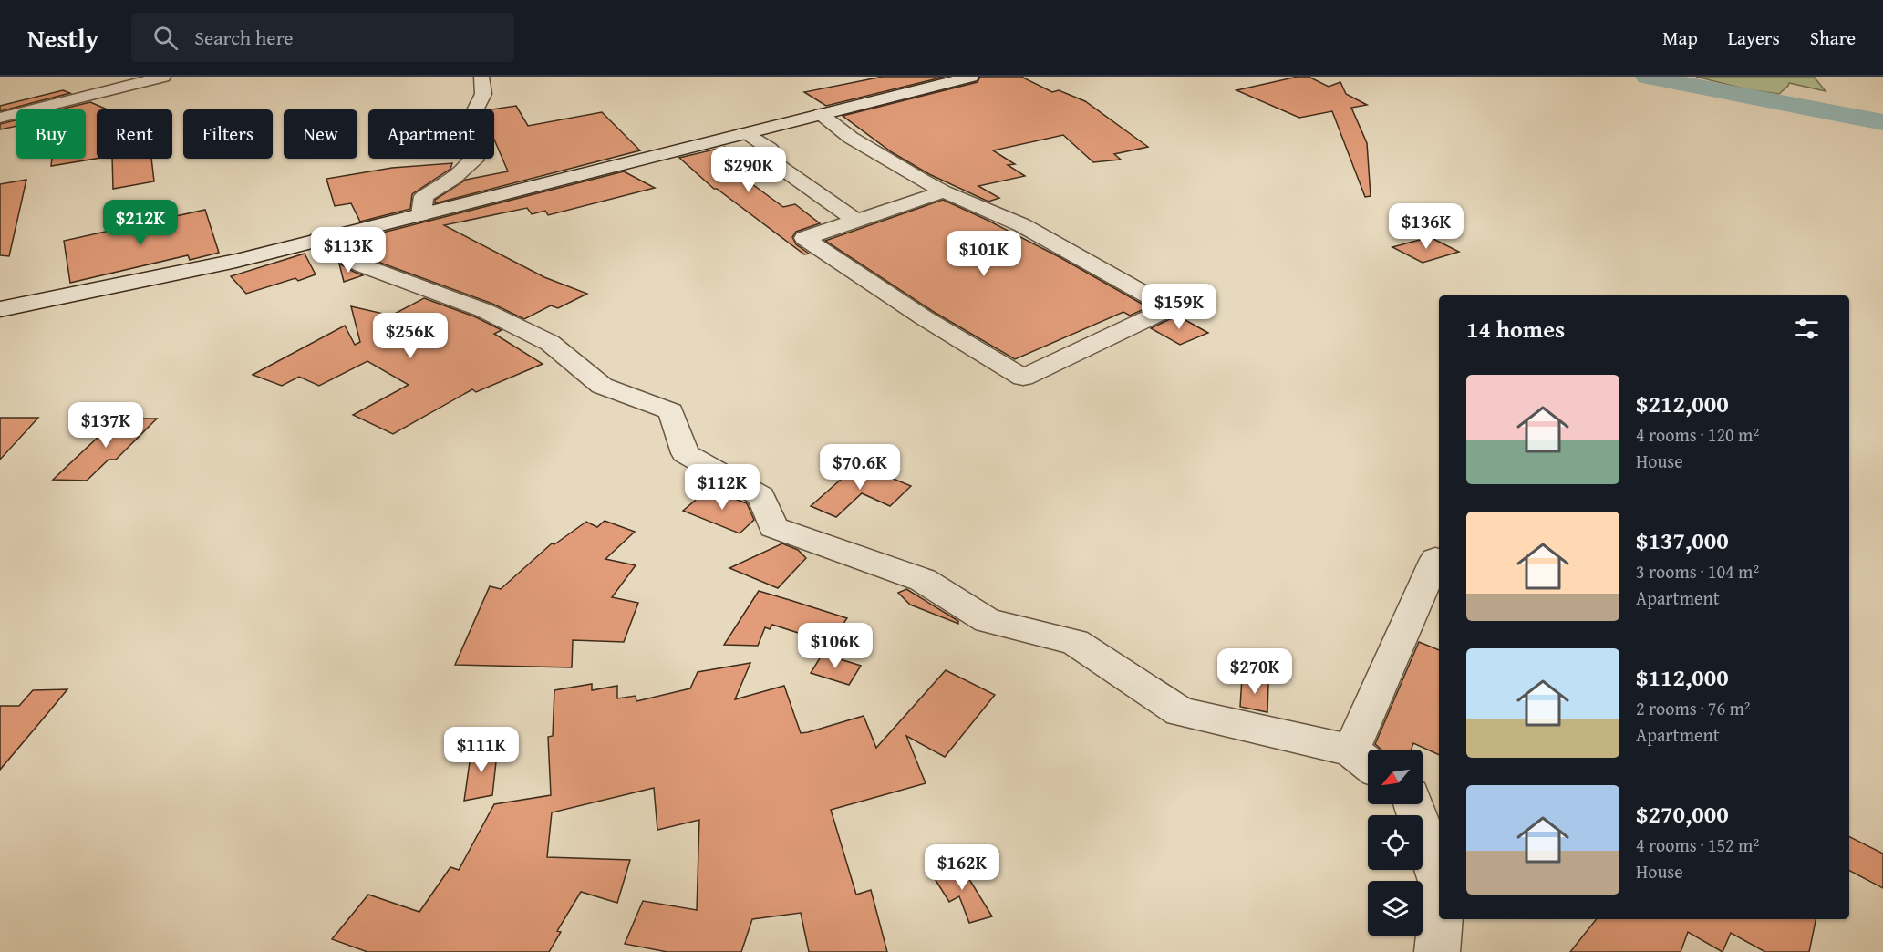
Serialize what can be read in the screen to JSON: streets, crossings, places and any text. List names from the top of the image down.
{
  "north": "bottom left",
  "page": {
    "header": "Nestly",
    "search": "Search here",
    "nav": ["Map", "Layers", "Share"],
    "chip": [
      "Buy",
      "Rent",
      "Filters",
      "New",
      "Apartment"
    ],
    "price": [
      "$290K",
      "$212K",
      "$136K",
      "$113K",
      "$101K",
      "$159K",
      "$256K",
      "$137K",
      "$70.6K",
      "$112K",
      "$106K",
      "$270K",
      "$111K",
      "$162K"
    ],
    "heading": "14 homes",
    "list": [
      {
        "name": "$212,000",
        "note": "4 rooms · 120 m² · House"
      },
      {
        "name": "$137,000",
        "note": "3 rooms · 104 m² · Apartment"
      },
      {
        "name": "$112,000",
        "note": "2 rooms · 76 m² · Apartment"
      },
      {
        "name": "$270,000",
        "note": "4 rooms · 152 m² · House"
      }
    ]
  }
}
